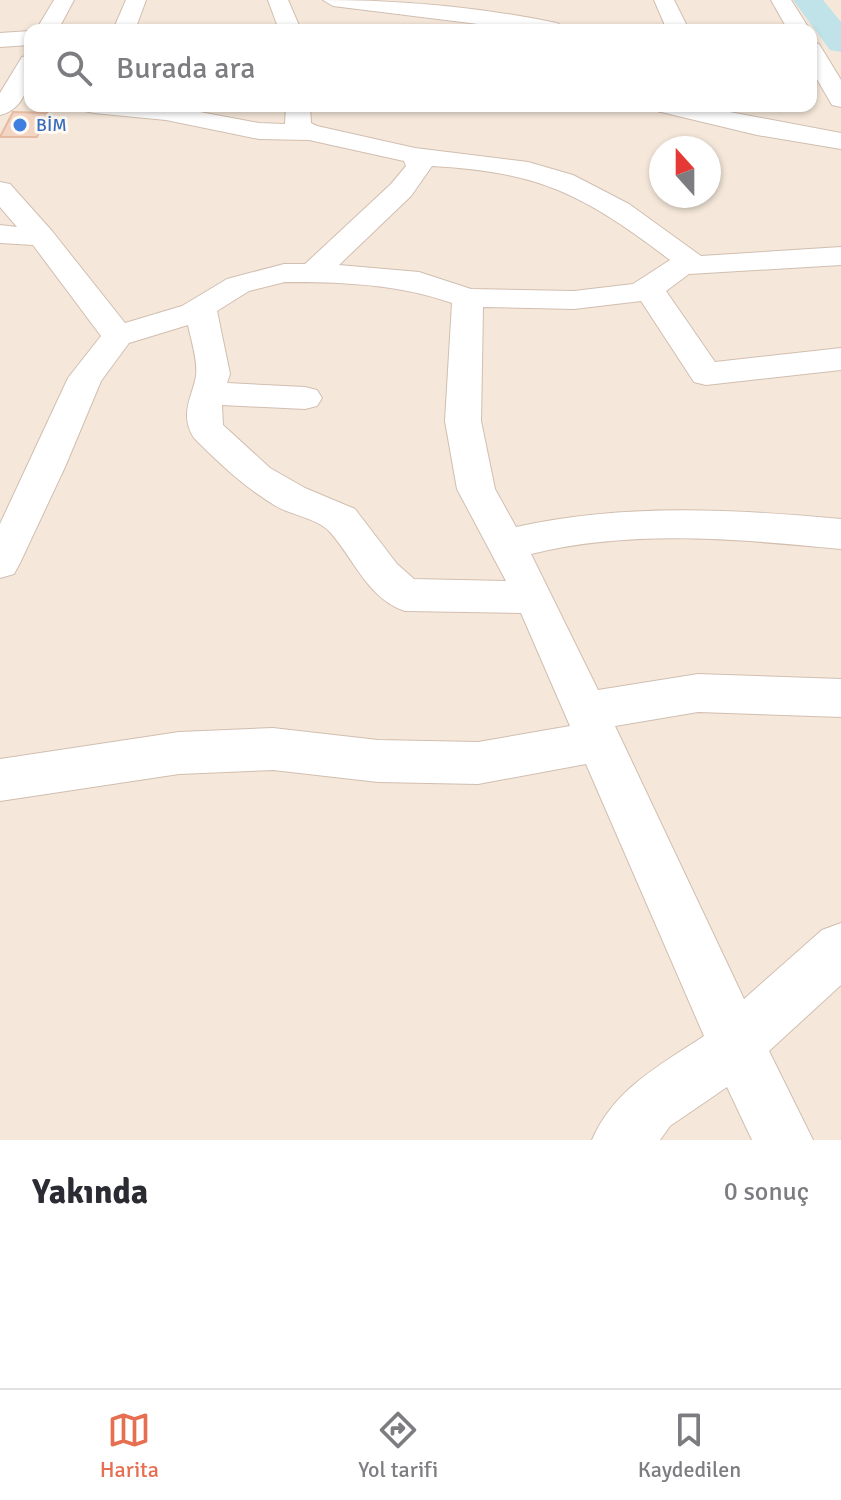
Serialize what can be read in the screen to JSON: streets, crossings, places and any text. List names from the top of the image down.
{
  "places": ["BİM"],
  "north": "top",
  "page": {
    "search": "Burada ara",
    "heading": ["Yakında", "0 sonuç"],
    "nav": ["Harita", "Yol tarifi", "Kaydedilen"]
  }
}
